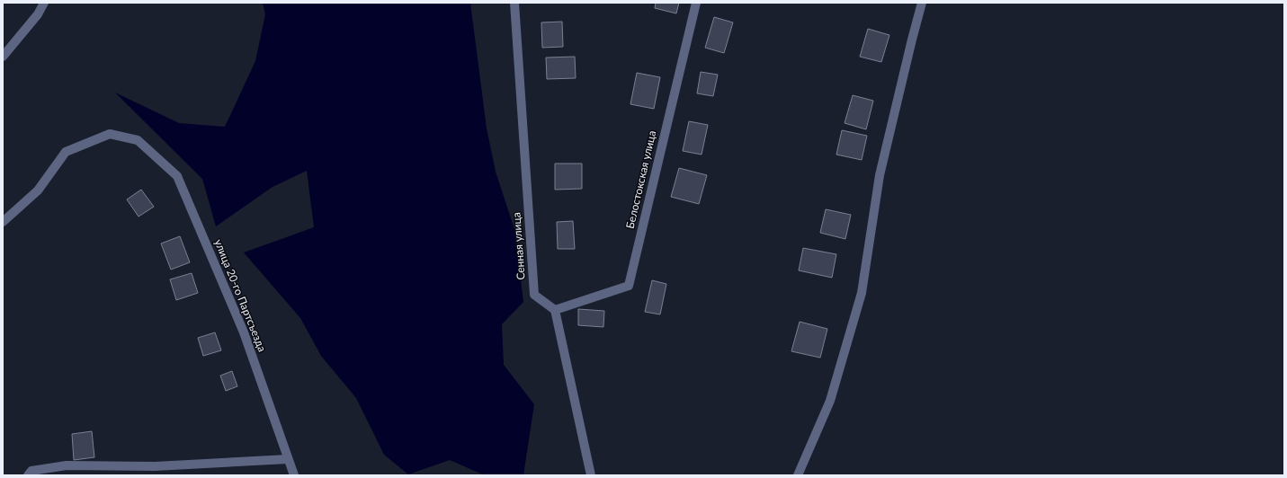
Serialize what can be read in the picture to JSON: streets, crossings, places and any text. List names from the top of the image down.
{
  "streets": {
    "street": ["Белостокская улица", "Сенная улица", "улица 20-го Партсъезда"]
  },
  "crossings": [
    ["Белостокская улица", "Сенная улица"]
  ]
}
